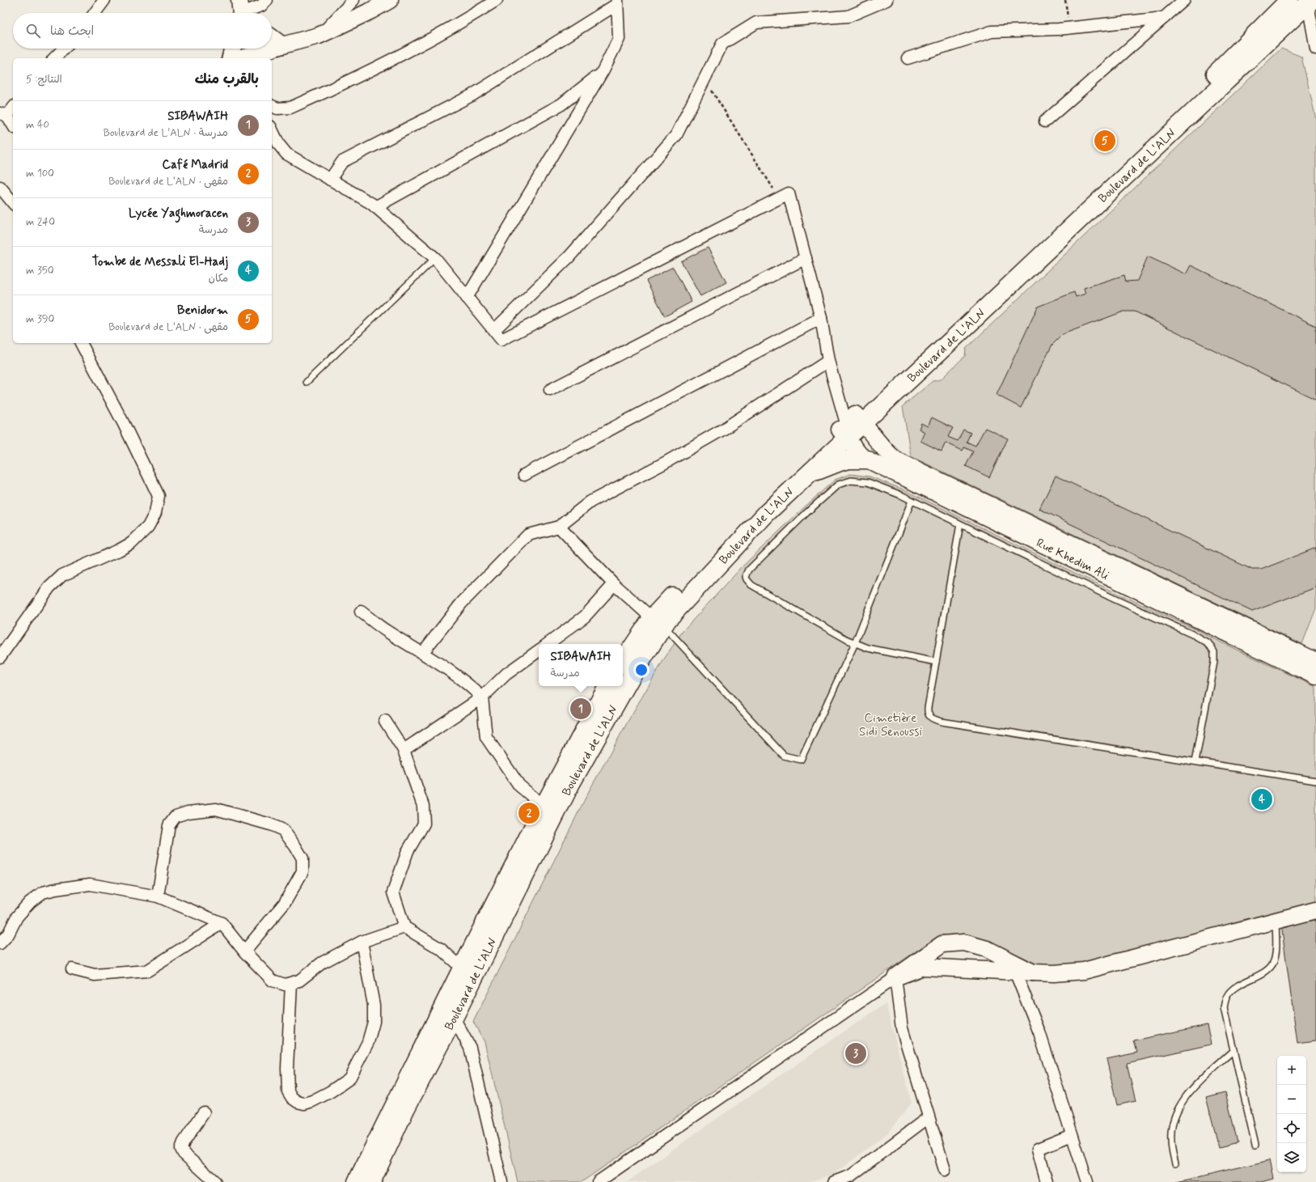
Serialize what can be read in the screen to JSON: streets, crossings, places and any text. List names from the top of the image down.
{
  "streets": {
    "main road": ["Boulevard de L'ALN", "Rue Khedim Ali"]
  },
  "crossings": [
    ["Boulevard de L'ALN", "Rue Khedim Ali"]
  ],
  "parks": ["Cimetière Sidi Senoussi"],
  "page": {
    "search": "ابحث هنا",
    "heading": ["بالقرب منك", "النتائج: 5"],
    "list": [
      {
        "mark": "1",
        "name": "SIBAWAIH",
        "note": "مدرسة · Boulevard de L'ALN",
        "value": "40 m"
      },
      {
        "mark": "2",
        "name": "Café Madrid",
        "note": "مقهى · Boulevard de L'ALN",
        "value": "100 m"
      },
      {
        "mark": "3",
        "name": "Lycée Yaghmoracen",
        "note": "مدرسة",
        "value": "240 m"
      },
      {
        "mark": "4",
        "name": "Tombe de Messali El-Hadj",
        "note": "مكان",
        "value": "350 m"
      },
      {
        "mark": "5",
        "name": "Benidorm",
        "note": "مقهى · Boulevard de L'ALN",
        "value": "390 m"
      }
    ],
    "pins": [
      "5",
      "1",
      "4",
      "2",
      "3"
    ],
    "popup": ["SIBAWAIH", "مدرسة"],
    "map_buttons": ["+", "−"]
  }
}
